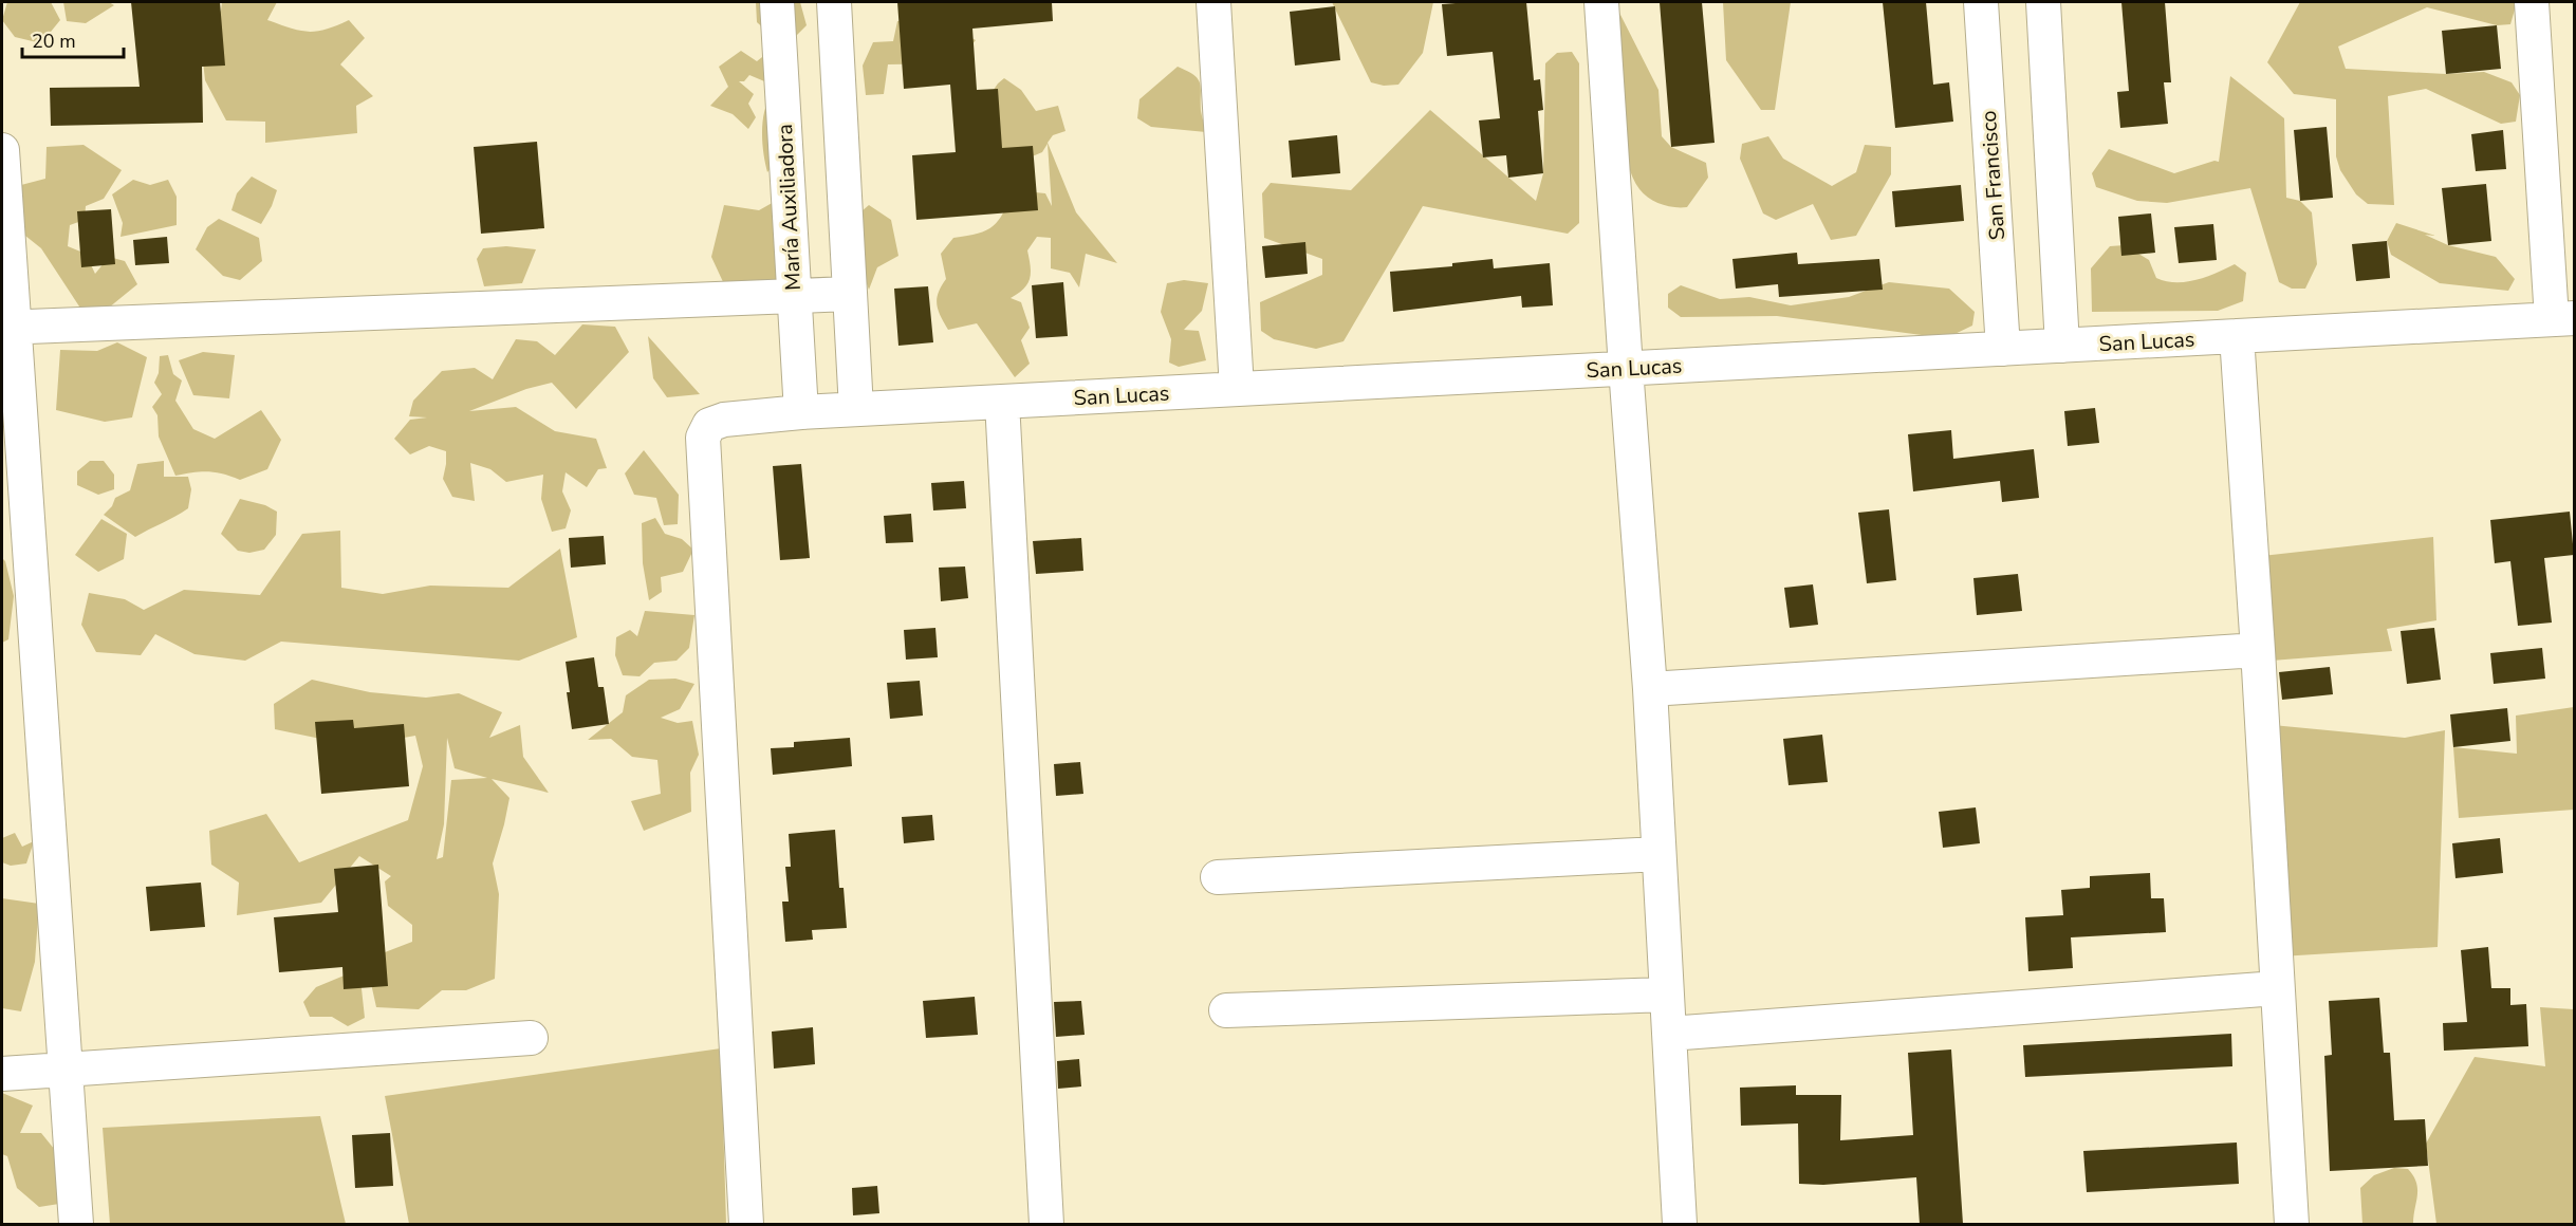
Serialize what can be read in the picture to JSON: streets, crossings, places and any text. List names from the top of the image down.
{
  "streets": {
    "street": ["San Francisco", "María Auxiliadora", "San Lucas"]
  },
  "crossings": [
    ["San Francisco", "San Lucas"],
    ["María Auxiliadora", "San Lucas"]
  ],
  "scale_bar": "20 m"
}
